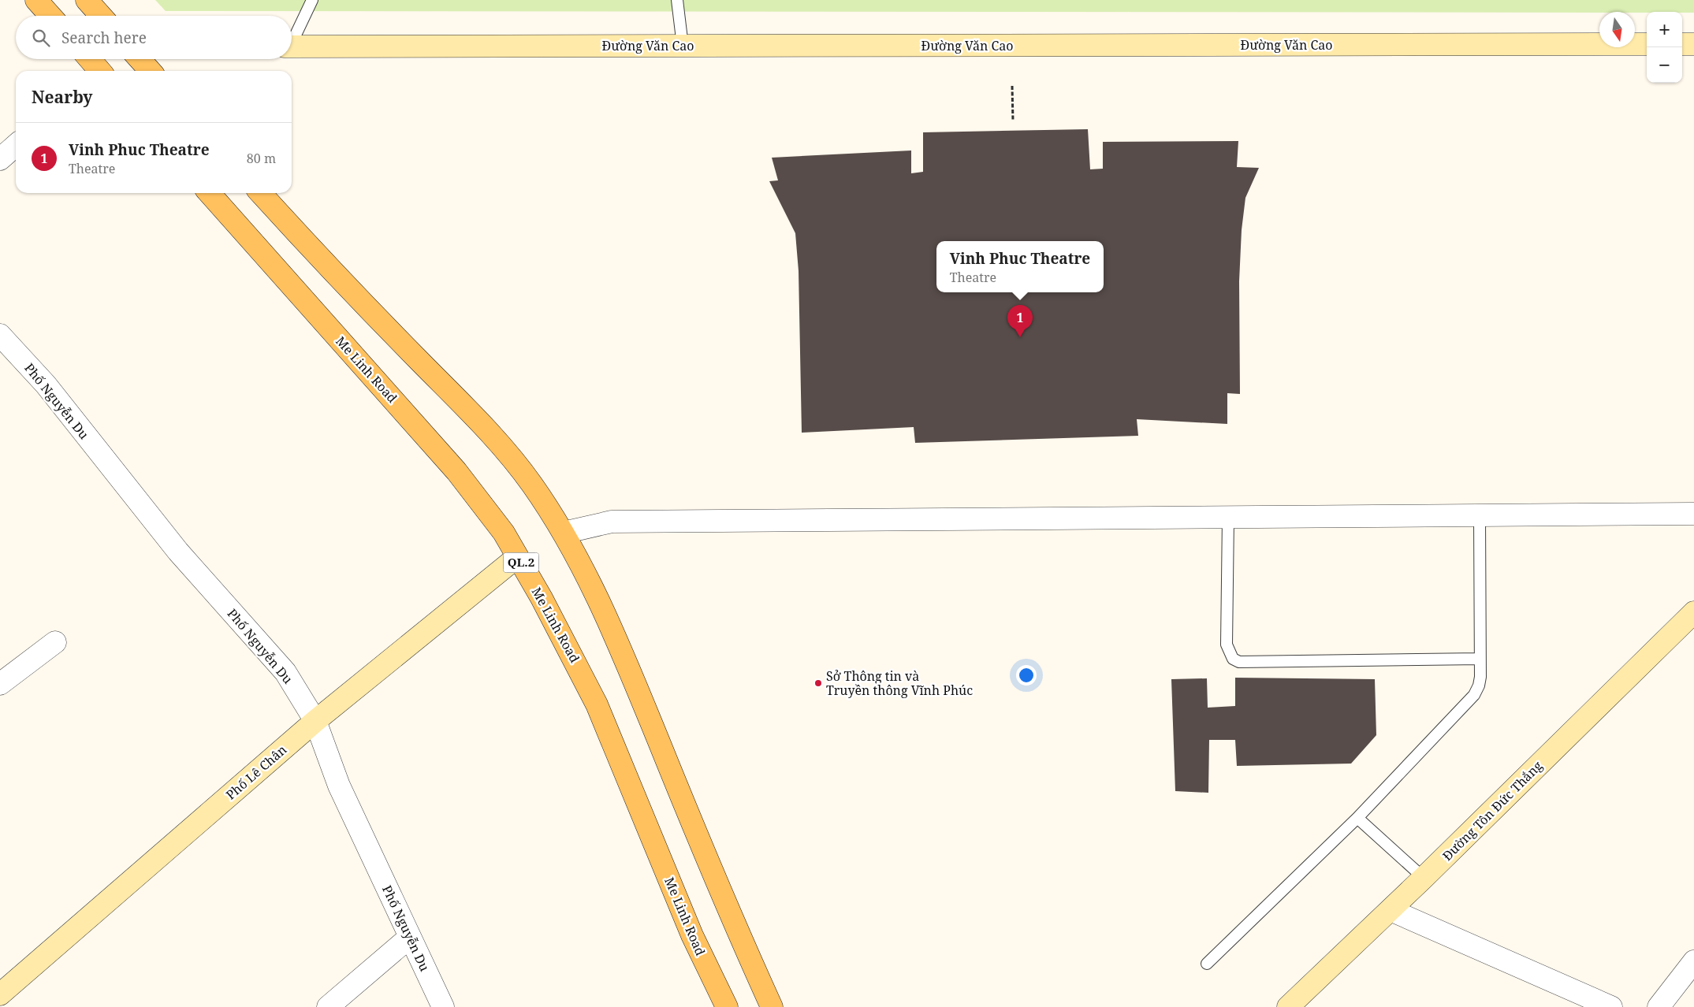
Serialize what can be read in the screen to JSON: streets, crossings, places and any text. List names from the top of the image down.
{
  "streets": {
    "main road": ["Me Linh Road", "QL.2"],
    "street": [
      "Đường Văn Cao",
      "Phố Nguyễn Du",
      "Phố Lê Chân",
      "Đường Tôn Đức Thắng"
    ]
  },
  "crossings": [
    ["Me Linh Road", "Phố Lê Chân"],
    ["Phố Nguyễn Du", "Phố Lê Chân"]
  ],
  "places": ["Sở Thông tin và Truyền thông Vĩnh Phúc"],
  "north": "bottom",
  "page": {
    "map_buttons": ["+", "−"],
    "search": "Search here",
    "heading": "Nearby",
    "list": [
      {
        "mark": "1",
        "name": "Vinh Phuc Theatre",
        "note": "Theatre",
        "value": "80 m"
      }
    ],
    "popup": ["Vinh Phuc Theatre", "Theatre"],
    "pins": "1"
  }
}
